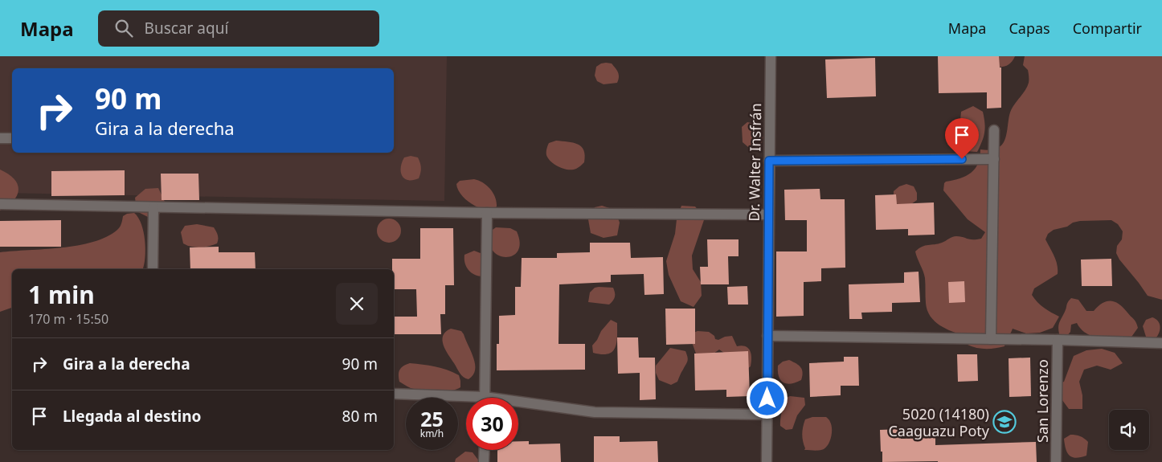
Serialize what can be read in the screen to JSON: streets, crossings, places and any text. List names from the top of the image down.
{
  "streets": {
    "street": ["Dr. Walter Insfrán", "San Lorenzo"]
  },
  "places": {
    "school or university": ["5020 (14180) Caaguazu Poty"]
  },
  "page": {
    "header": "Mapa",
    "search": "Buscar aquí",
    "nav": ["Mapa", "Capas", "Compartir"],
    "turn": ["90 m", "Gira a la derecha"],
    "heading": ["1 min", "170 m · 15:50"],
    "list": [
      {
        "name": "Gira a la derecha",
        "value": "90 m"
      },
      {
        "name": "Llegada al destino",
        "value": "80 m"
      }
    ],
    "speed": "25 km/h",
    "limit": "30"
  }
}
